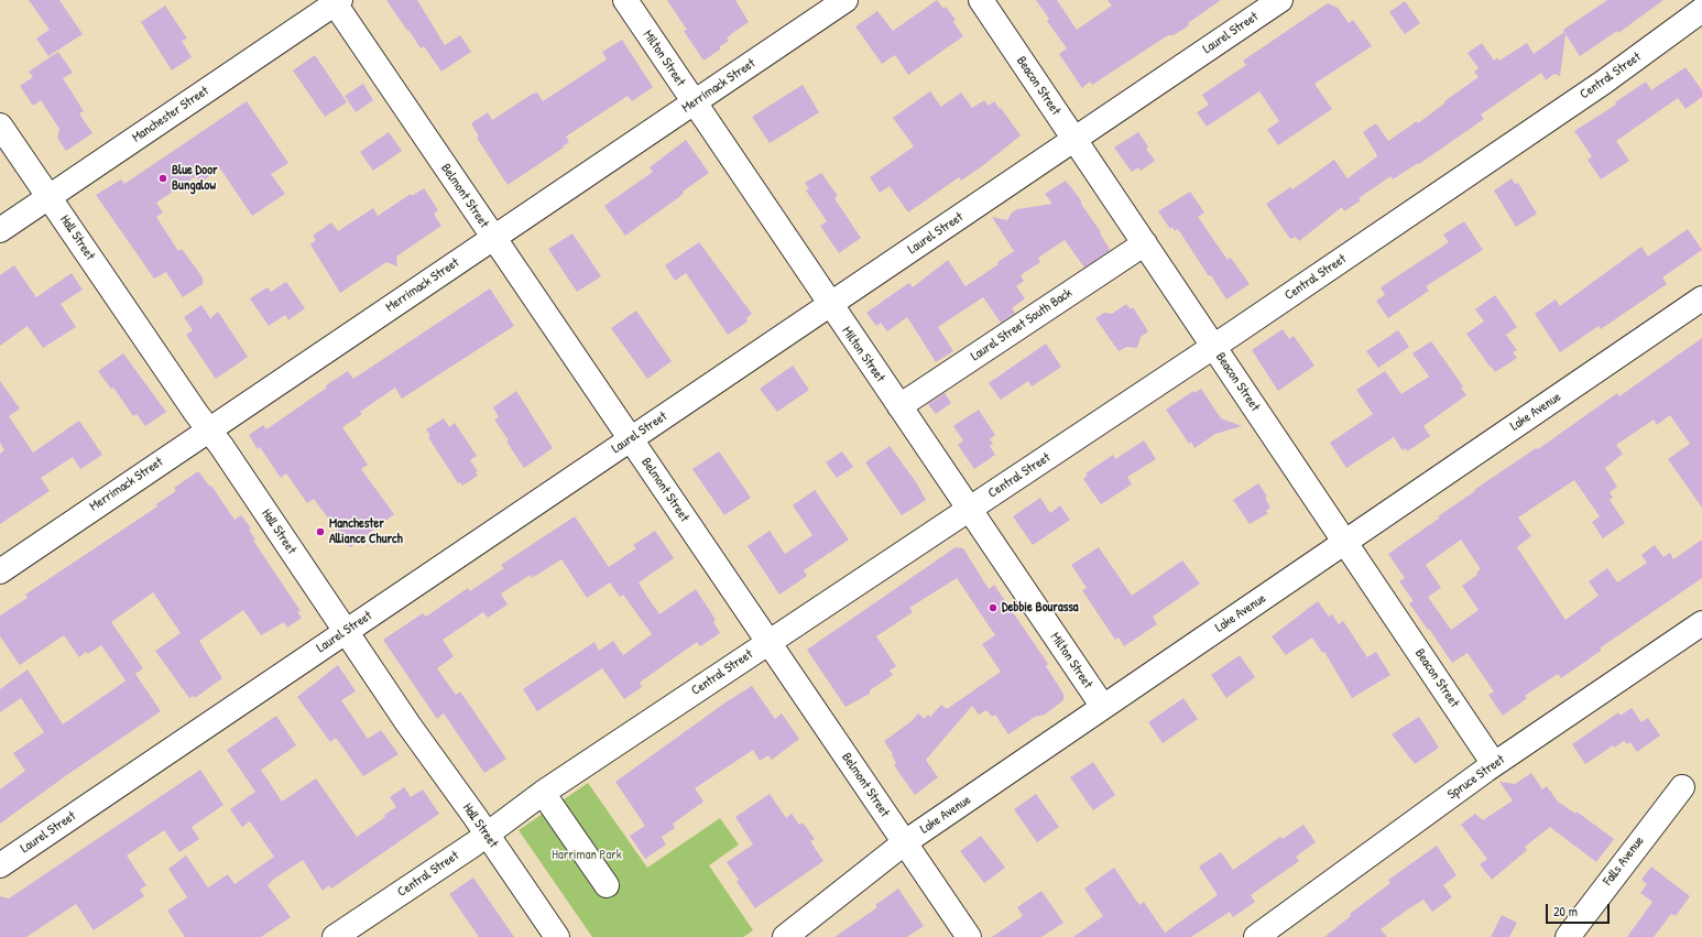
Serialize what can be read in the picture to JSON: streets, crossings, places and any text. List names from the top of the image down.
{
  "streets": {
    "street": [
      "Laurel Street",
      "Milton Street",
      "Central Street",
      "Merrimack Street",
      "Beacon Street",
      "Manchester Street",
      "Belmont Street",
      "Hall Street",
      "Laurel Street South Back",
      "Lake Avenue",
      "Spruce Street",
      "Falls Avenue"
    ]
  },
  "crossings": [
    ["Laurel Street", "Milton Street"],
    ["Laurel Street", "Beacon Street"],
    ["Laurel Street", "Belmont Street"],
    ["Laurel Street", "Hall Street"],
    ["Milton Street", "Central Street"],
    ["Milton Street", "Merrimack Street"],
    ["Milton Street", "Laurel Street South Back"],
    ["Milton Street", "Lake Avenue"],
    ["Central Street", "Beacon Street"],
    ["Central Street", "Belmont Street"],
    ["Central Street", "Hall Street"],
    ["Merrimack Street", "Belmont Street"],
    ["Merrimack Street", "Hall Street"],
    ["Beacon Street", "Laurel Street South Back"],
    ["Beacon Street", "Lake Avenue"],
    ["Beacon Street", "Spruce Street"],
    ["Manchester Street", "Belmont Street"],
    ["Manchester Street", "Hall Street"],
    ["Belmont Street", "Lake Avenue"]
  ],
  "parks": ["Harriman Park"],
  "places": ["Blue Door Bungalow", "Manchester Alliance Church", "Debbie Bourassa"],
  "scale_bar": "20 m"
}
